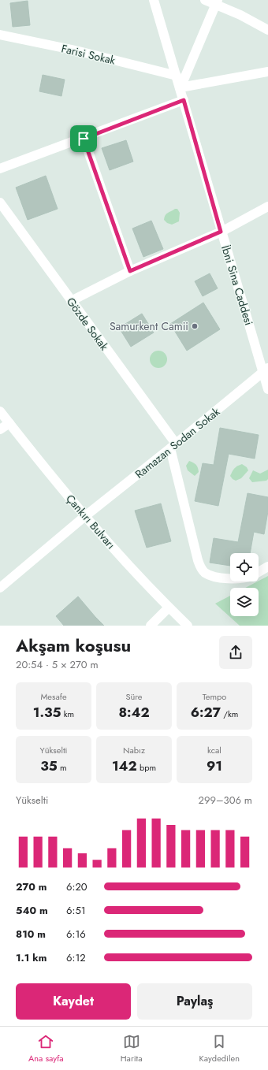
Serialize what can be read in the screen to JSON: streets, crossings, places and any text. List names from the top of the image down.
{
  "streets": {
    "street": [
      "Farisi Sokak",
      "İbni Sina Caddesi",
      "Gözde Sokak",
      "Ramazan Sodan Sokak",
      "Çankırı Bulvarı"
    ]
  },
  "crossings": [
    ["Farisi Sokak", "İbni Sina Caddesi"],
    ["İbni Sina Caddesi", "Ramazan Sodan Sokak"],
    ["Gözde Sokak", "Ramazan Sodan Sokak"],
    ["Ramazan Sodan Sokak", "Çankırı Bulvarı"]
  ],
  "places": ["Samurkent Camii"],
  "page": {
    "heading": ["Akşam koşusu", "20:54 · 5 × 270 m"],
    "stats": [
      ["Mesafe", "1.35 km"],
      ["Süre", "8:42"],
      ["Tempo", "6:27 /km"],
      ["Yükselti", "35 m"],
      ["Nabız", "142 bpm"],
      ["kcal", "91"]
    ],
    "chart": ["Yükselti", "299–306 m"],
    "list": [
      {
        "name": "270 m",
        "note": "6:20"
      },
      {
        "name": "540 m",
        "note": "6:51"
      },
      {
        "name": "810 m",
        "note": "6:16"
      },
      {
        "name": "1.1 km",
        "note": "6:12"
      }
    ],
    "buttons": ["Kaydet", "Paylaş"],
    "tabs": ["Ana sayfa", "Harita", "Kaydedilen"]
  }
}
